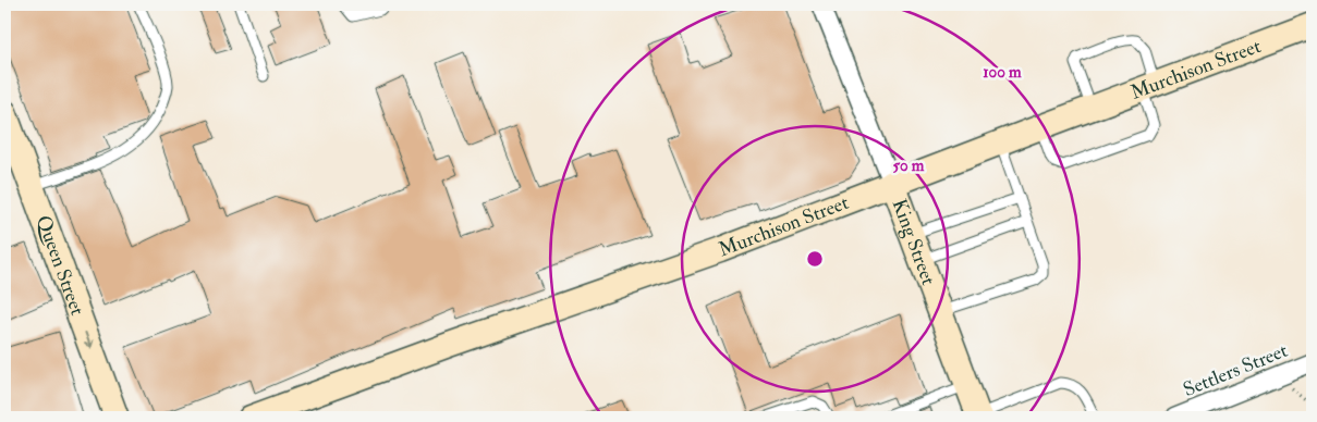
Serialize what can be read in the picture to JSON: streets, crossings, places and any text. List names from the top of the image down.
{
  "streets": {
    "street": [
      "Murchison Street",
      "King Street",
      "Queen Street",
      "Settlers Street"
    ]
  },
  "crossings": [
    ["Murchison Street", "King Street"]
  ],
  "one_way": ["Queen Street"],
  "rings": ["100 m", "50 m"]
}
